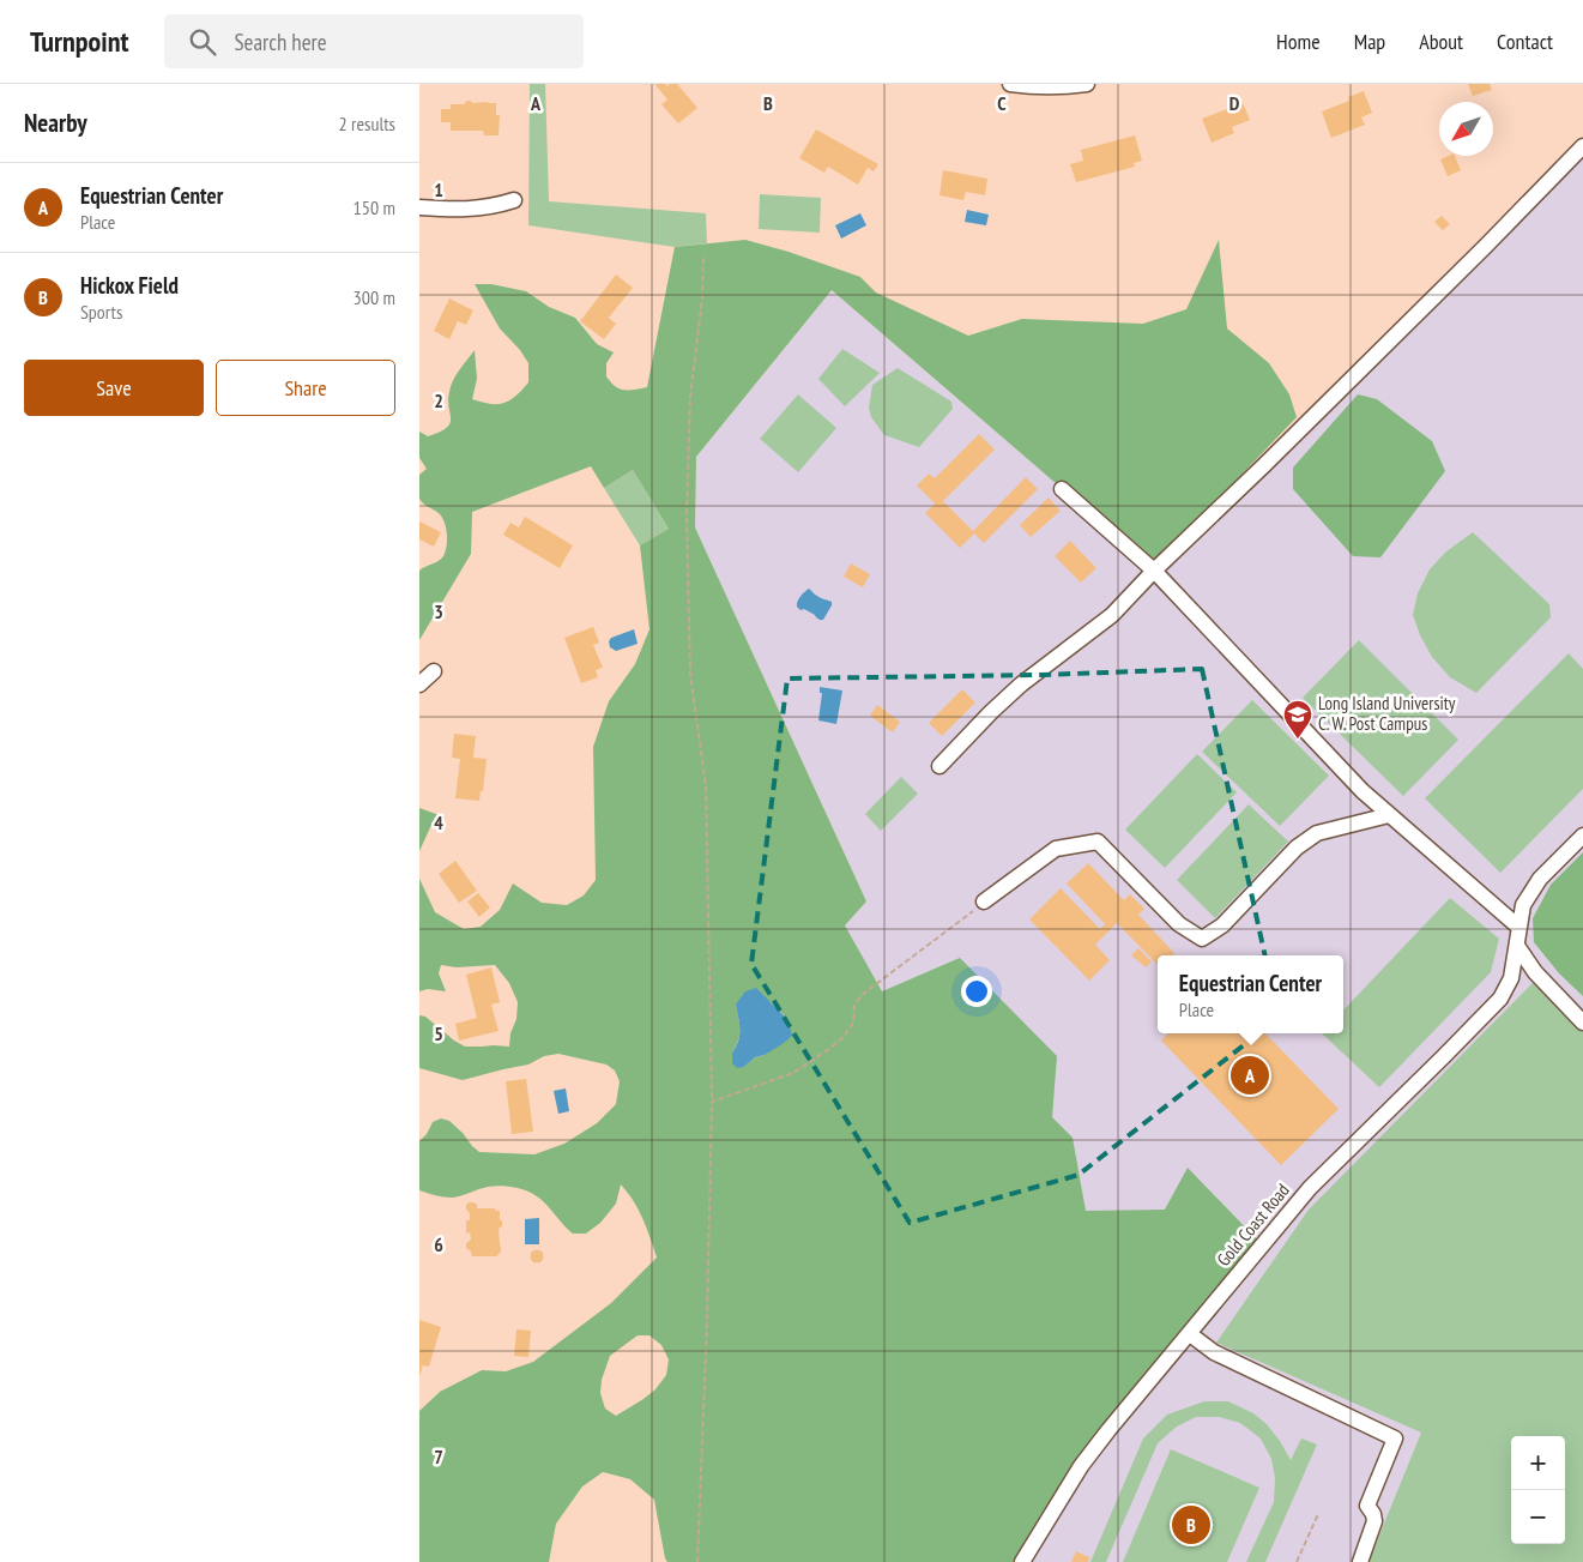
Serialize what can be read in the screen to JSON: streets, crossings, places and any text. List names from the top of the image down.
{
  "streets": {
    "street": ["Gold Coast Road"]
  },
  "places": {
    "school or university": ["Long Island University C. W. Post Campus"]
  },
  "north": "bottom left",
  "page": {
    "header": "Turnpoint",
    "search": "Search here",
    "nav": [
      "Home",
      "Map",
      "About",
      "Contact"
    ],
    "heading": ["Nearby", "2 results"],
    "list": [
      {
        "mark": "A",
        "name": "Equestrian Center",
        "note": "Place",
        "value": "150 m"
      },
      {
        "mark": "B",
        "name": "Hickox Field",
        "note": "Sports",
        "value": "300 m"
      }
    ],
    "buttons": ["Save", "Share"],
    "popup": ["Equestrian Center", "Place"],
    "pins": ["A", "B"],
    "map_buttons": ["+", "−"]
  },
  "grid": {
    "columns": [
      "A",
      "B",
      "C",
      "D"
    ],
    "rows": [
      "1",
      "2",
      "3",
      "4",
      "5",
      "6",
      "7"
    ]
  }
}
